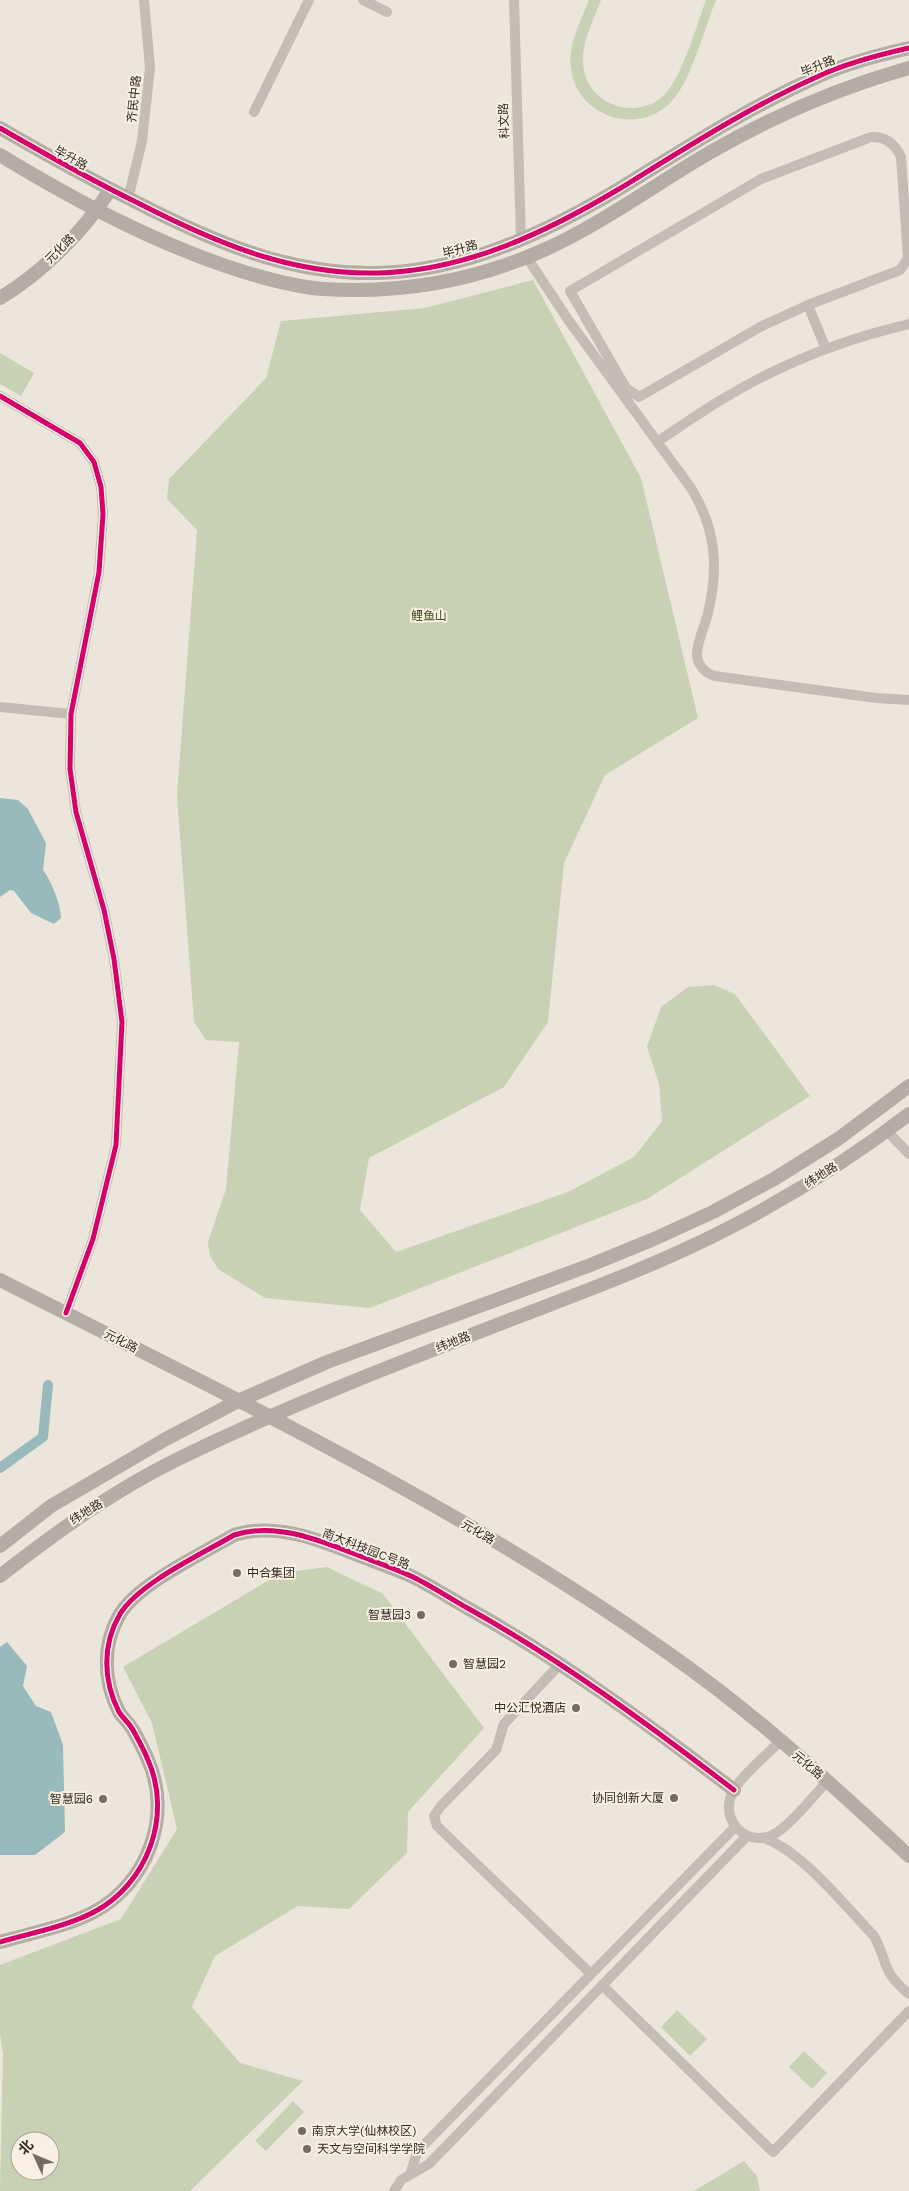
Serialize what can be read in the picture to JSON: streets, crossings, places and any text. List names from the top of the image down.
{
  "streets": {
    "street": [
      "毕升路",
      "齐民中路",
      "科文路",
      "元化路",
      "纬地路",
      "南大科技园C号路"
    ]
  },
  "crossings": [
    ["毕升路", "齐民中路"],
    ["毕升路", "科文路"],
    ["毕升路", "元化路"],
    ["元化路", "纬地路"]
  ],
  "parks": ["鲤鱼山"],
  "places": [
    "中合集团",
    "智慧园3",
    "智慧园2",
    "中公汇悦酒店",
    "协同创新大厦",
    "智慧园6",
    "南京大学(仙林校区)",
    "天文与空间科学学院"
  ],
  "north": "top left"
}
